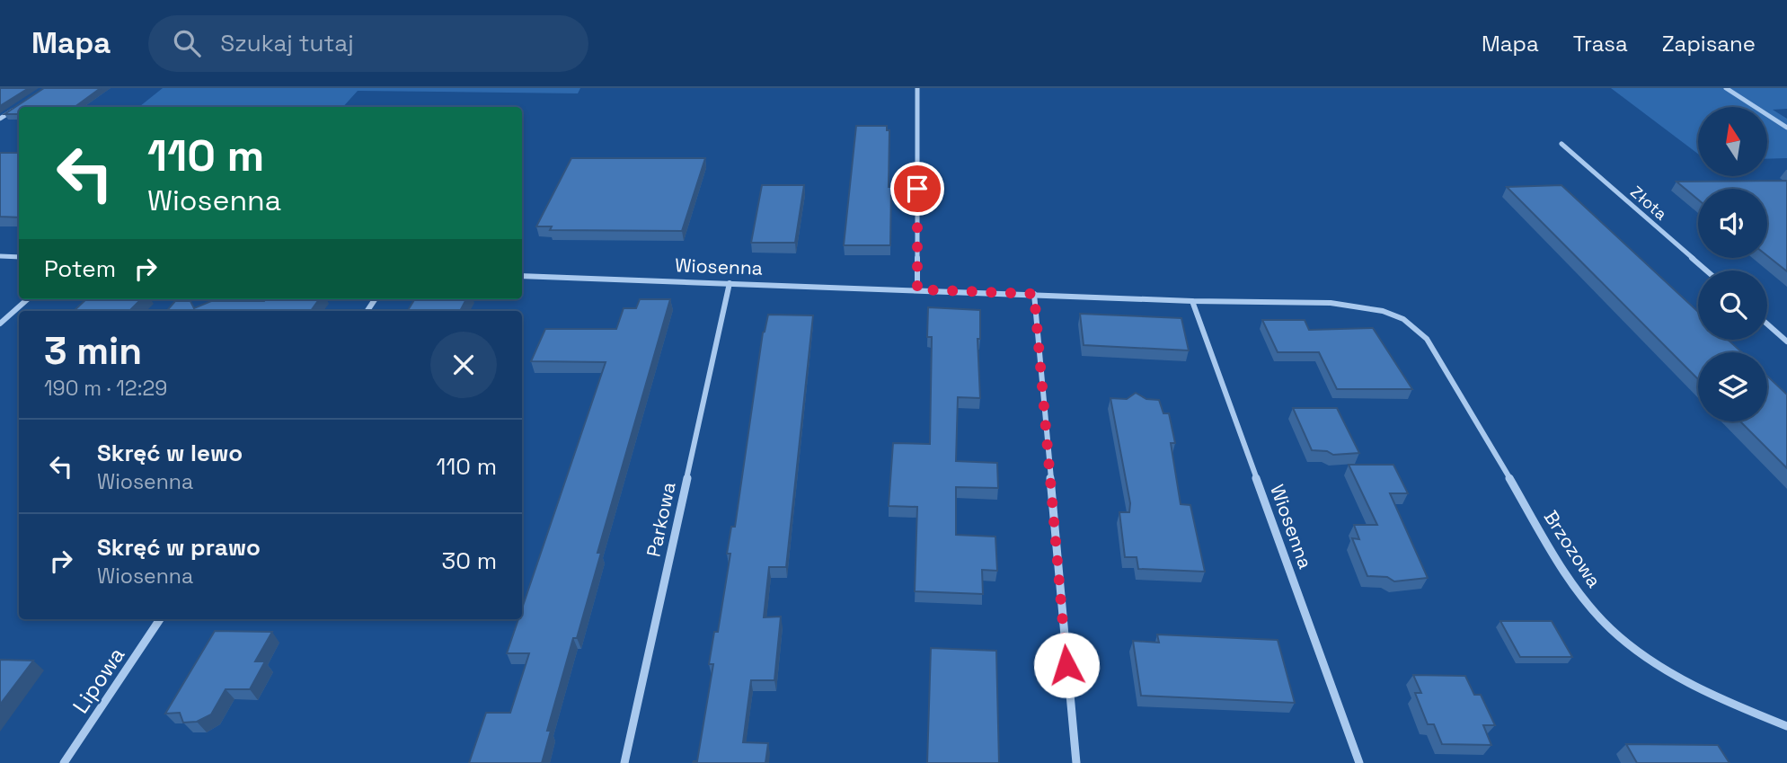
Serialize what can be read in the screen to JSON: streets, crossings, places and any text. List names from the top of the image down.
{
  "streets": {
    "street": [
      "Złota",
      "Wiosenna",
      "Parkowa",
      "Brzozowa",
      "Lipowa"
    ]
  },
  "crossings": [
    ["Wiosenna", "Parkowa"],
    ["Wiosenna", "Brzozowa"]
  ],
  "north": "top",
  "page": {
    "header": "Mapa",
    "search": "Szukaj tutaj",
    "nav": ["Mapa", "Trasa", "Zapisane"],
    "turn": ["110 m", "Wiosenna"],
    "then": "Potem",
    "heading": ["3 min", "190 m · 12:29"],
    "list": [
      {
        "name": "Skręć w lewo",
        "note": "Wiosenna",
        "value": "110 m"
      },
      {
        "name": "Skręć w prawo",
        "note": "Wiosenna",
        "value": "30 m"
      }
    ]
  }
}
